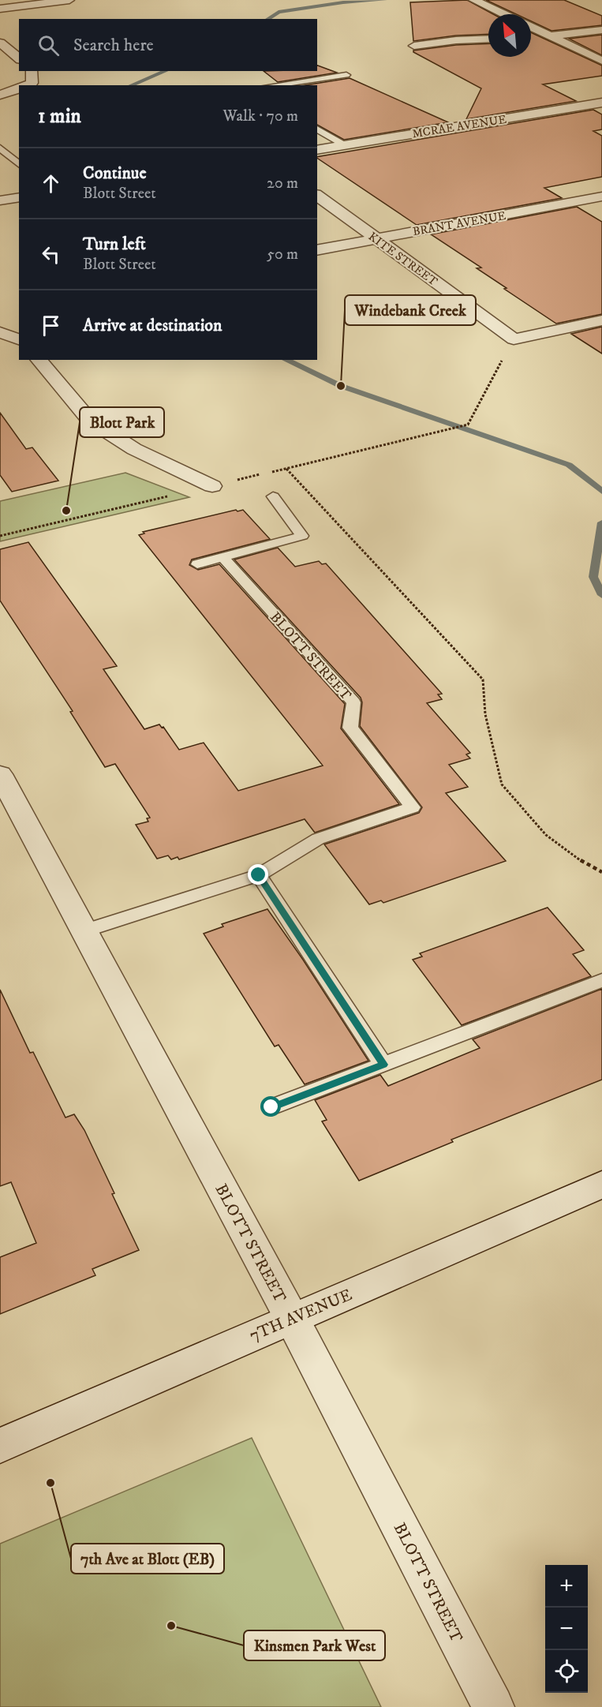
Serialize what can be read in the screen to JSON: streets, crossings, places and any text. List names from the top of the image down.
{
  "streets": {
    "street": [
      "MCRAE AVENUE",
      "BRANT AVENUE",
      "KITE STREET",
      "BLOTT STREET",
      "7TH AVENUE"
    ]
  },
  "crossings": [
    ["BRANT AVENUE", "KITE STREET"],
    ["BLOTT STREET", "7TH AVENUE"]
  ],
  "places": [
    "Windebank Creek",
    "Blott Park",
    "7th Ave at Blott (EB)",
    "Kinsmen Park West"
  ],
  "north": "top left",
  "page": {
    "search": "Search here",
    "heading": ["1 min", "Walk · 70 m"],
    "list": [
      ["Continue", "Blott Street", "20 m"],
      ["Turn left", "Blott Street", "50 m"],
      "Arrive at destination"
    ],
    "map_buttons": ["+", "−"]
  }
}
